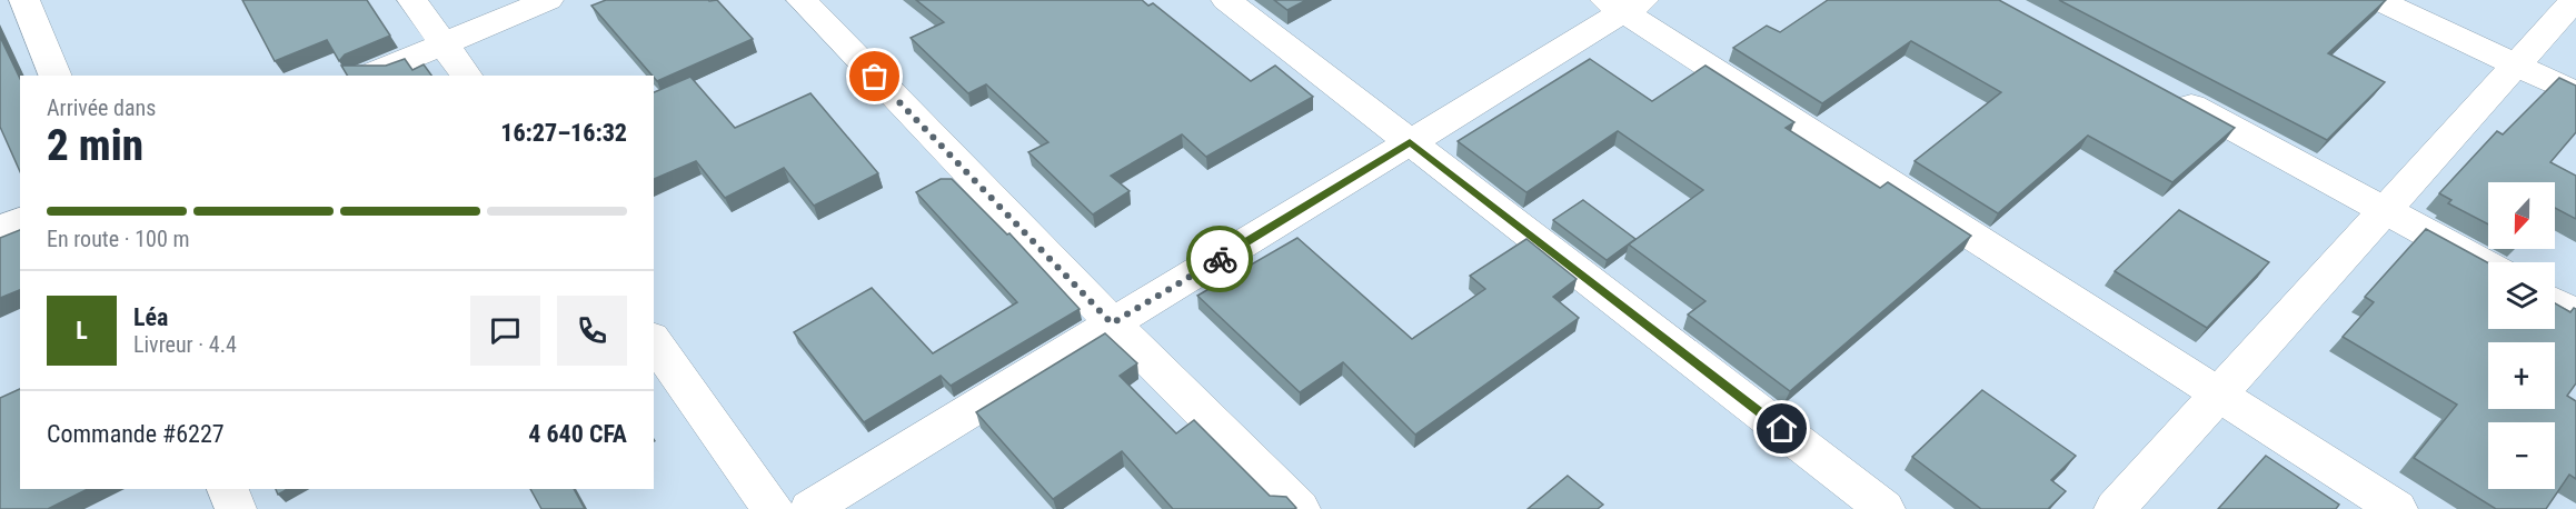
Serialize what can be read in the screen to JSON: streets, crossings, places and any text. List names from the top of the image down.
{
  "north": "bottom",
  "page": {
    "heading": ["2 min", "Arrivée dans", "16:27–16:32"],
    "panel": [
      "Léa",
      "Livreur · 4.4",
      "Commande #6227",
      "4 640 CFA"
    ],
    "map_buttons": ["+", "−"],
    "bar": "En route · 100 m",
    "round": "L"
  }
}
